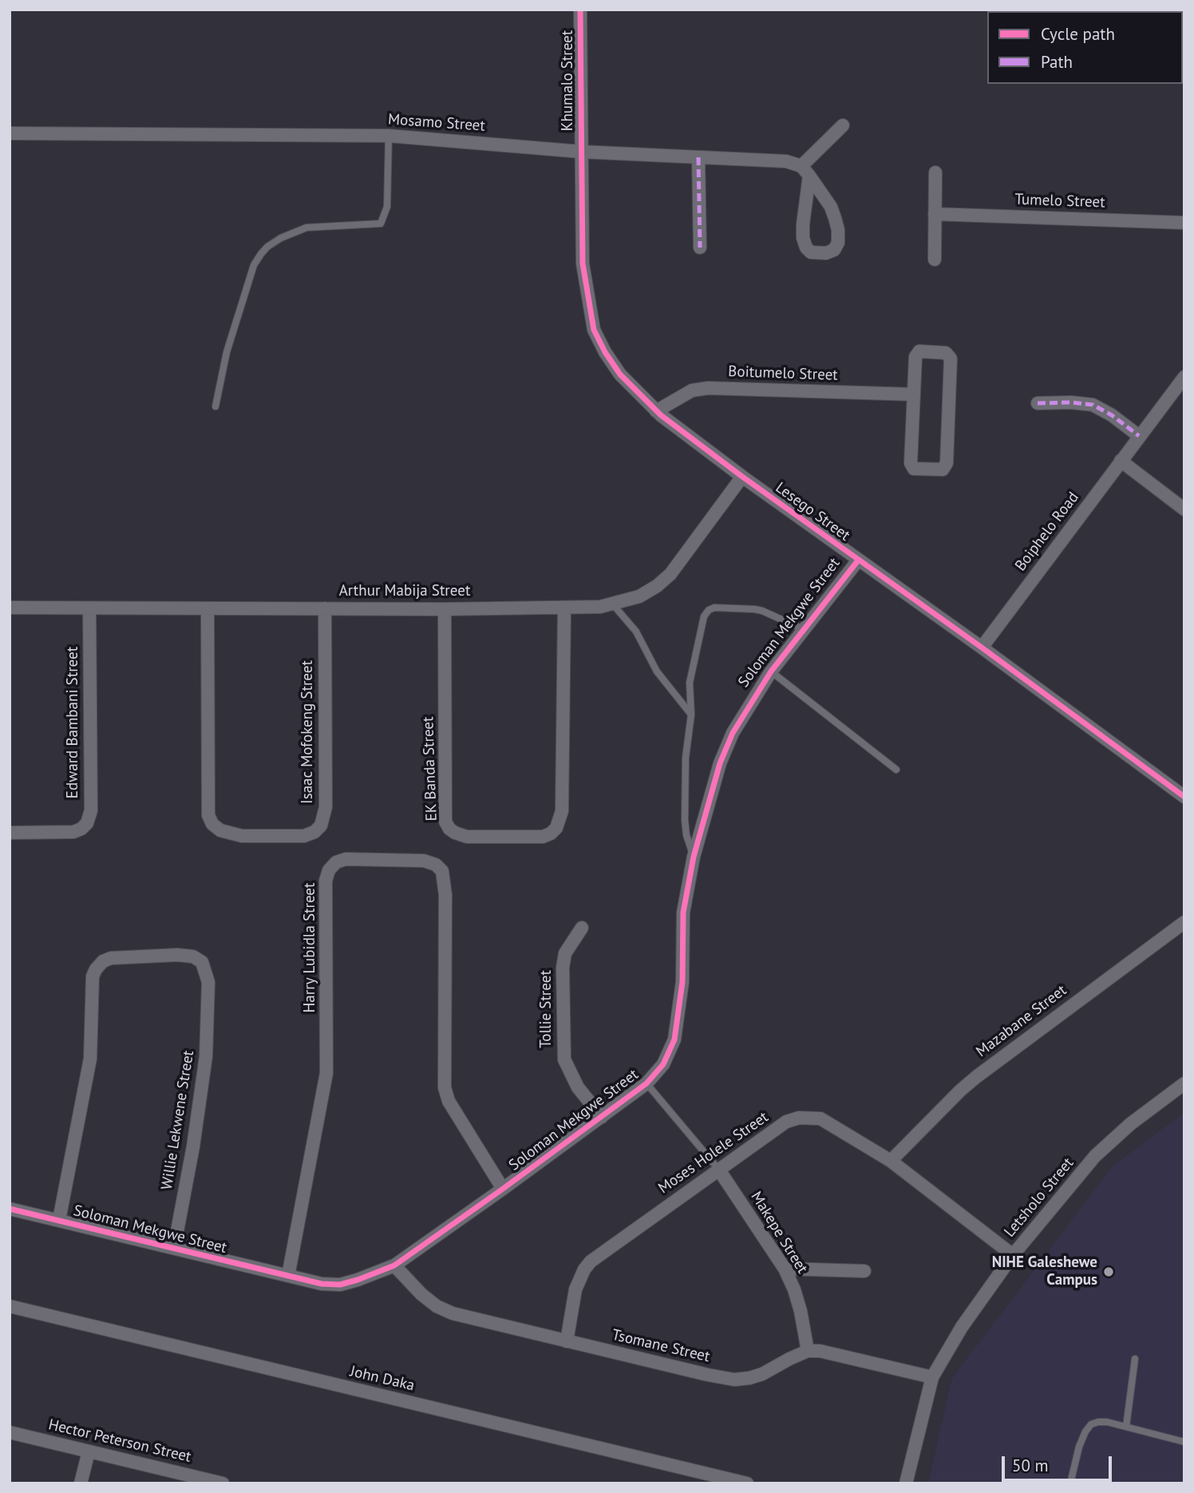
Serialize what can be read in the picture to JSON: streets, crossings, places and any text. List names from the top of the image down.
{
  "streets": {
    "street": [
      "Khumalo Street",
      "Mosamo Street",
      "Tumelo Street",
      "Boitumelo Street",
      "Lesego Street",
      "Boiphelo Road",
      "Arthur Mabija Street",
      "Soloman Mekgwe Street",
      "Edward Bambani Street",
      "Isaac Mofokeng Street",
      "EK Banda Street",
      "Harry Lubidla Street",
      "Tollie Street",
      "Mazabane Street",
      "Willie Lekwene Street",
      "Moses Holele Street",
      "Letsholo Street",
      "Makepe Street",
      "Tsomane Street",
      "John Daka",
      "Hector Peterson Street"
    ]
  },
  "crossings": [
    ["Khumalo Street", "Mosamo Street"],
    ["Khumalo Street", "Lesego Street"],
    ["Mosamo Street", "Lesego Street"],
    ["Boitumelo Street", "Lesego Street"],
    ["Lesego Street", "Boiphelo Road"],
    ["Lesego Street", "Arthur Mabija Street"],
    ["Lesego Street", "Soloman Mekgwe Street"],
    ["Arthur Mabija Street", "Edward Bambani Street"],
    ["Arthur Mabija Street", "Isaac Mofokeng Street"],
    ["Arthur Mabija Street", "EK Banda Street"],
    ["Soloman Mekgwe Street", "Harry Lubidla Street"],
    ["Soloman Mekgwe Street", "Tollie Street"],
    ["Soloman Mekgwe Street", "Willie Lekwene Street"],
    ["Soloman Mekgwe Street", "Tsomane Street"],
    ["Mazabane Street", "Moses Holele Street"],
    ["Moses Holele Street", "Letsholo Street"],
    ["Moses Holele Street", "Makepe Street"],
    ["Moses Holele Street", "Tsomane Street"],
    ["Makepe Street", "Tsomane Street"]
  ],
  "places": ["NIHE Galeshewe Campus"],
  "legend": ["Cycle path", "Path"],
  "scale_bar": "50 m"
}
